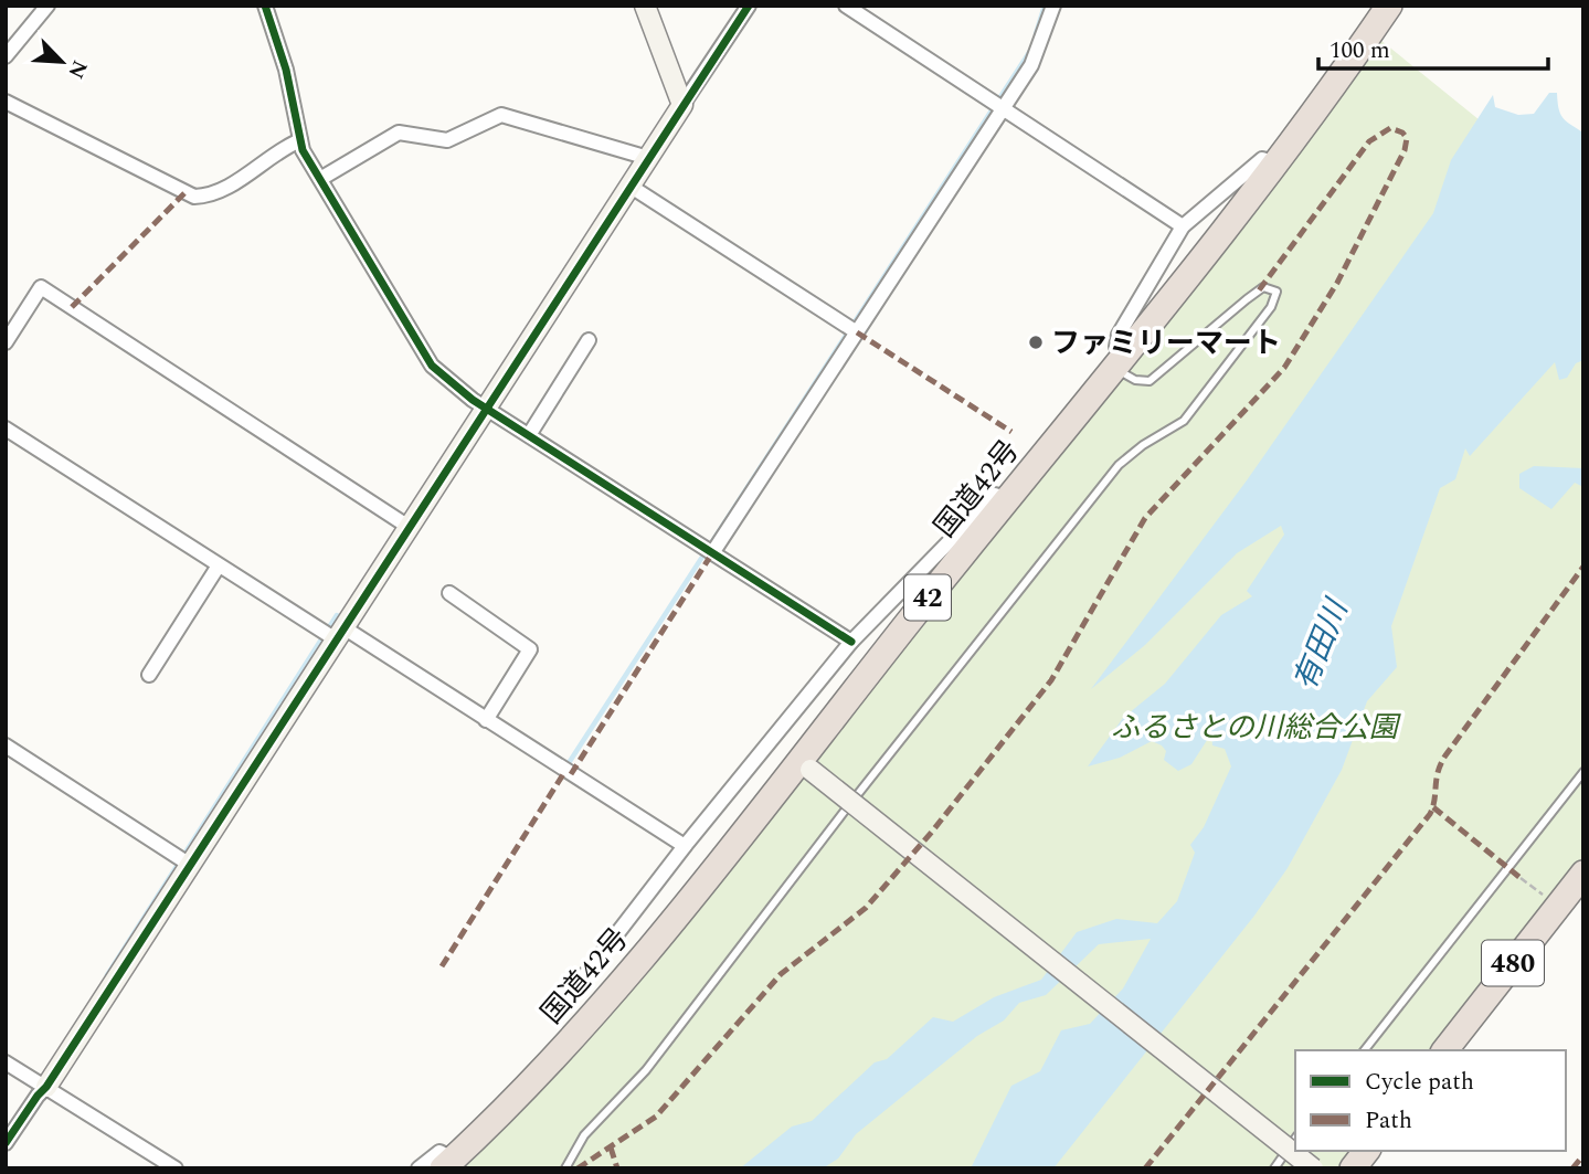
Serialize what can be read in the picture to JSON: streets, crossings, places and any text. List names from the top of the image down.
{
  "streets": {
    "highway": ["国道42号", "42", "480"]
  },
  "water": ["有田川"],
  "parks": ["ふるさとの川総合公園"],
  "places": ["ファミリーマート"],
  "legend": ["Cycle path", "Path"],
  "scale_bar": "100 m",
  "north": "bottom right"
}
